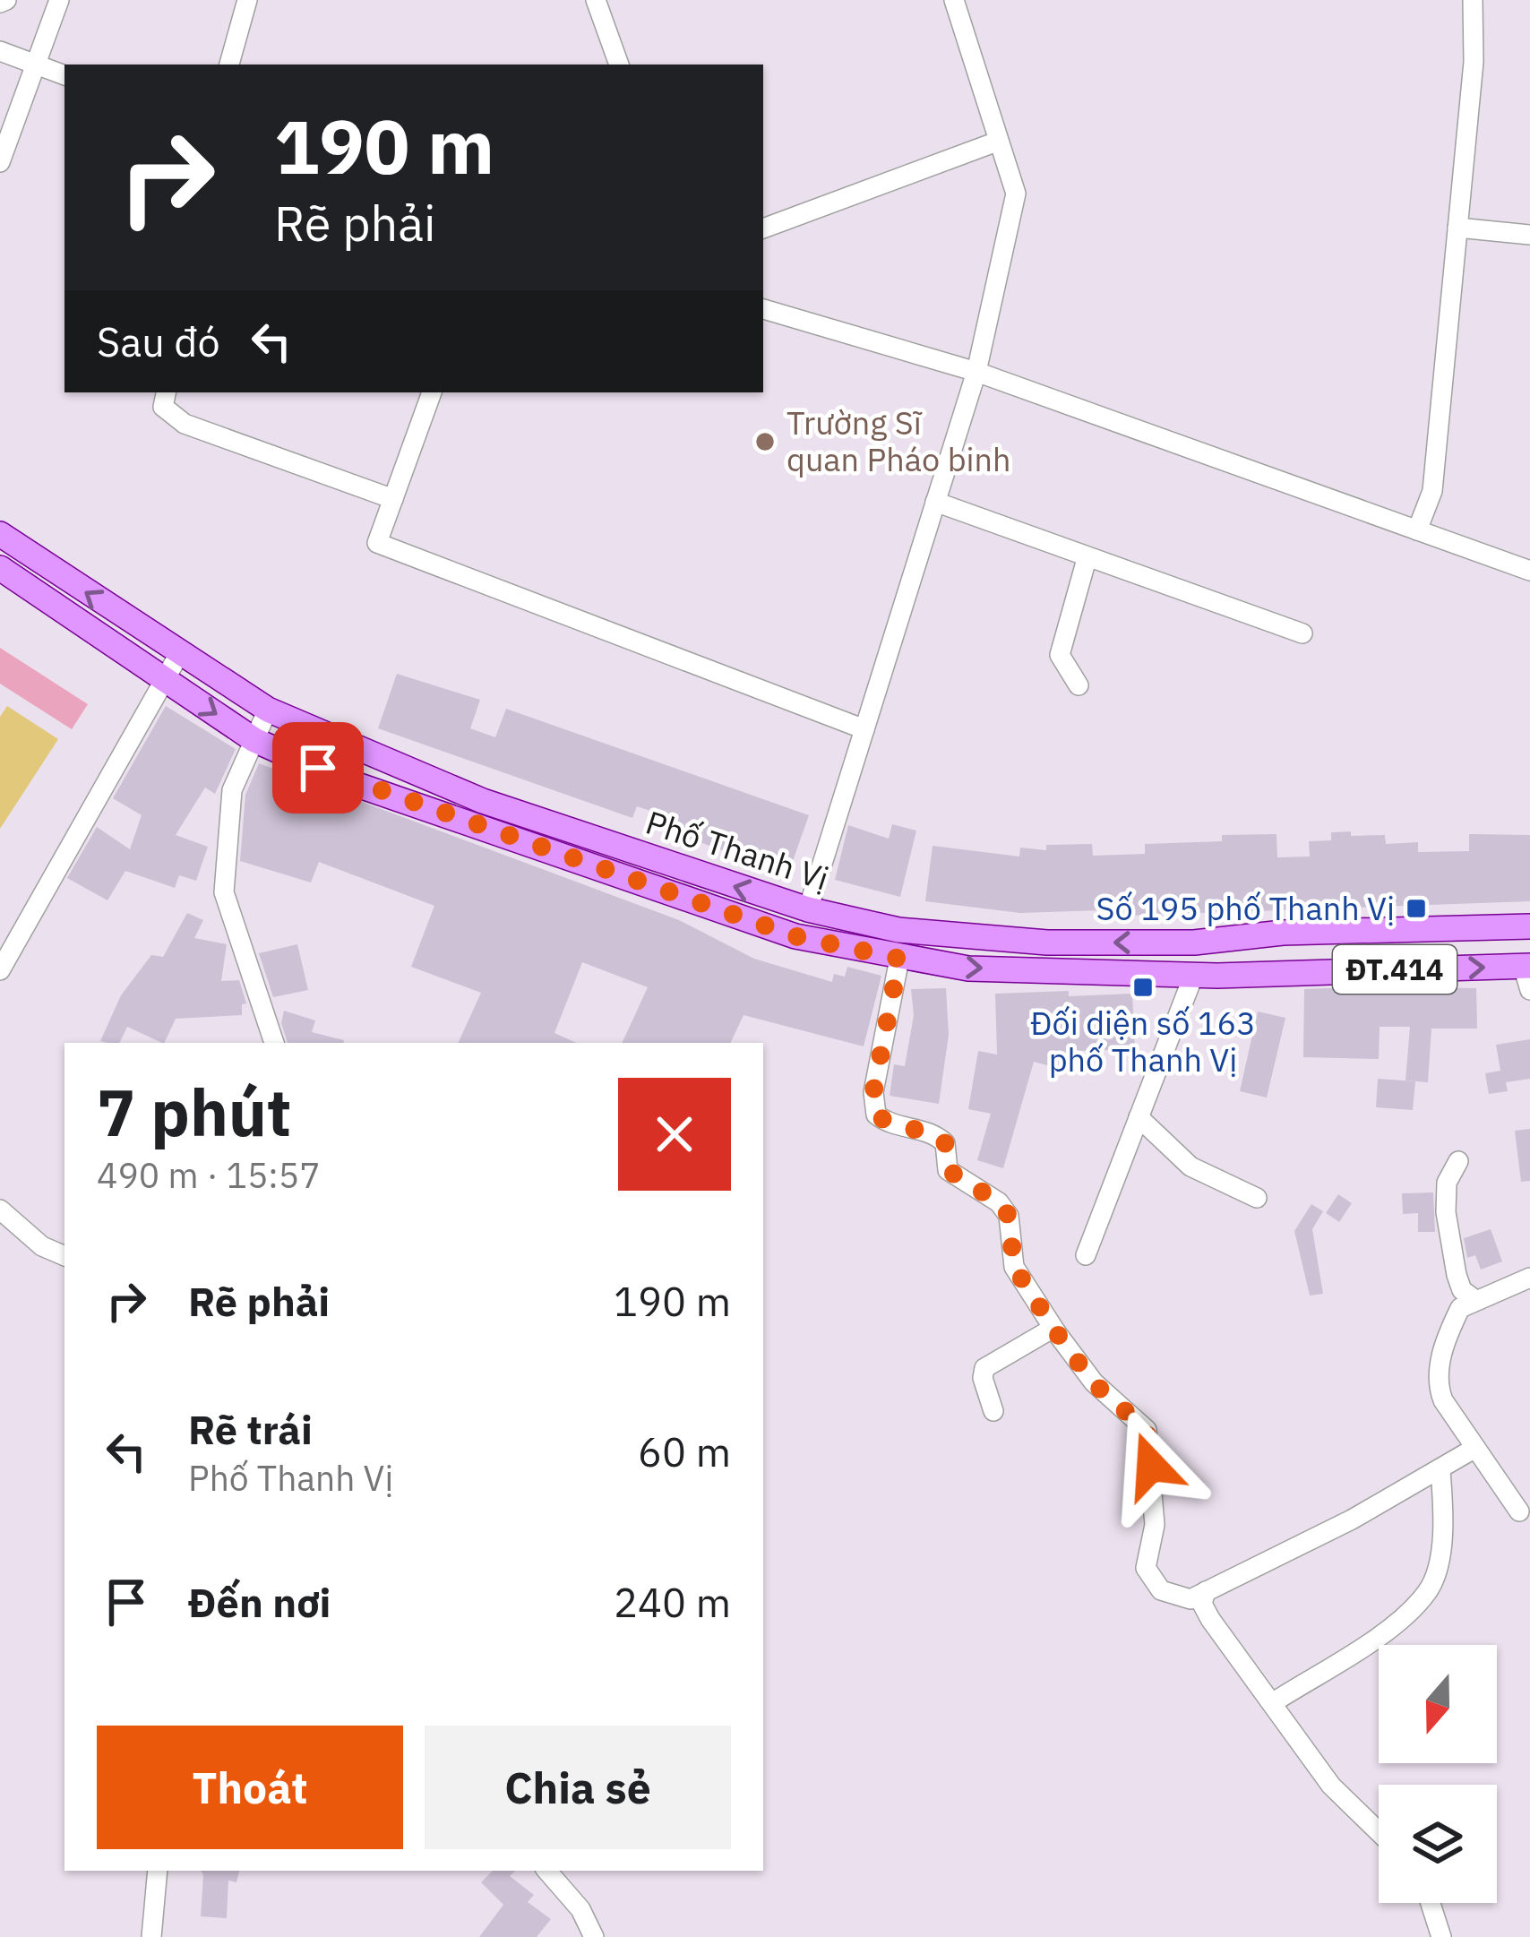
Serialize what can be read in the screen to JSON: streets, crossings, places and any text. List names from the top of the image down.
{
  "streets": {
    "main road": ["Phố Thanh Vị", "ĐT.414"]
  },
  "places": {
    "other": ["Trường Sĩ quan Pháo binh"],
    "transit": ["Số 195 phố Thanh Vị", "Đối diện số 163 phố Thanh Vị"]
  },
  "north": "bottom",
  "page": {
    "turn": ["190 m", "Rẽ phải"],
    "then": "Sau đó",
    "heading": ["7 phút", "490 m · 15:57"],
    "list": [
      {
        "name": "Rẽ phải",
        "value": "190 m"
      },
      {
        "name": "Rẽ trái",
        "note": "Phố Thanh Vị",
        "value": "60 m"
      },
      {
        "name": "Đến nơi",
        "value": "240 m"
      }
    ],
    "buttons": ["Thoát", "Chia sẻ"]
  }
}
